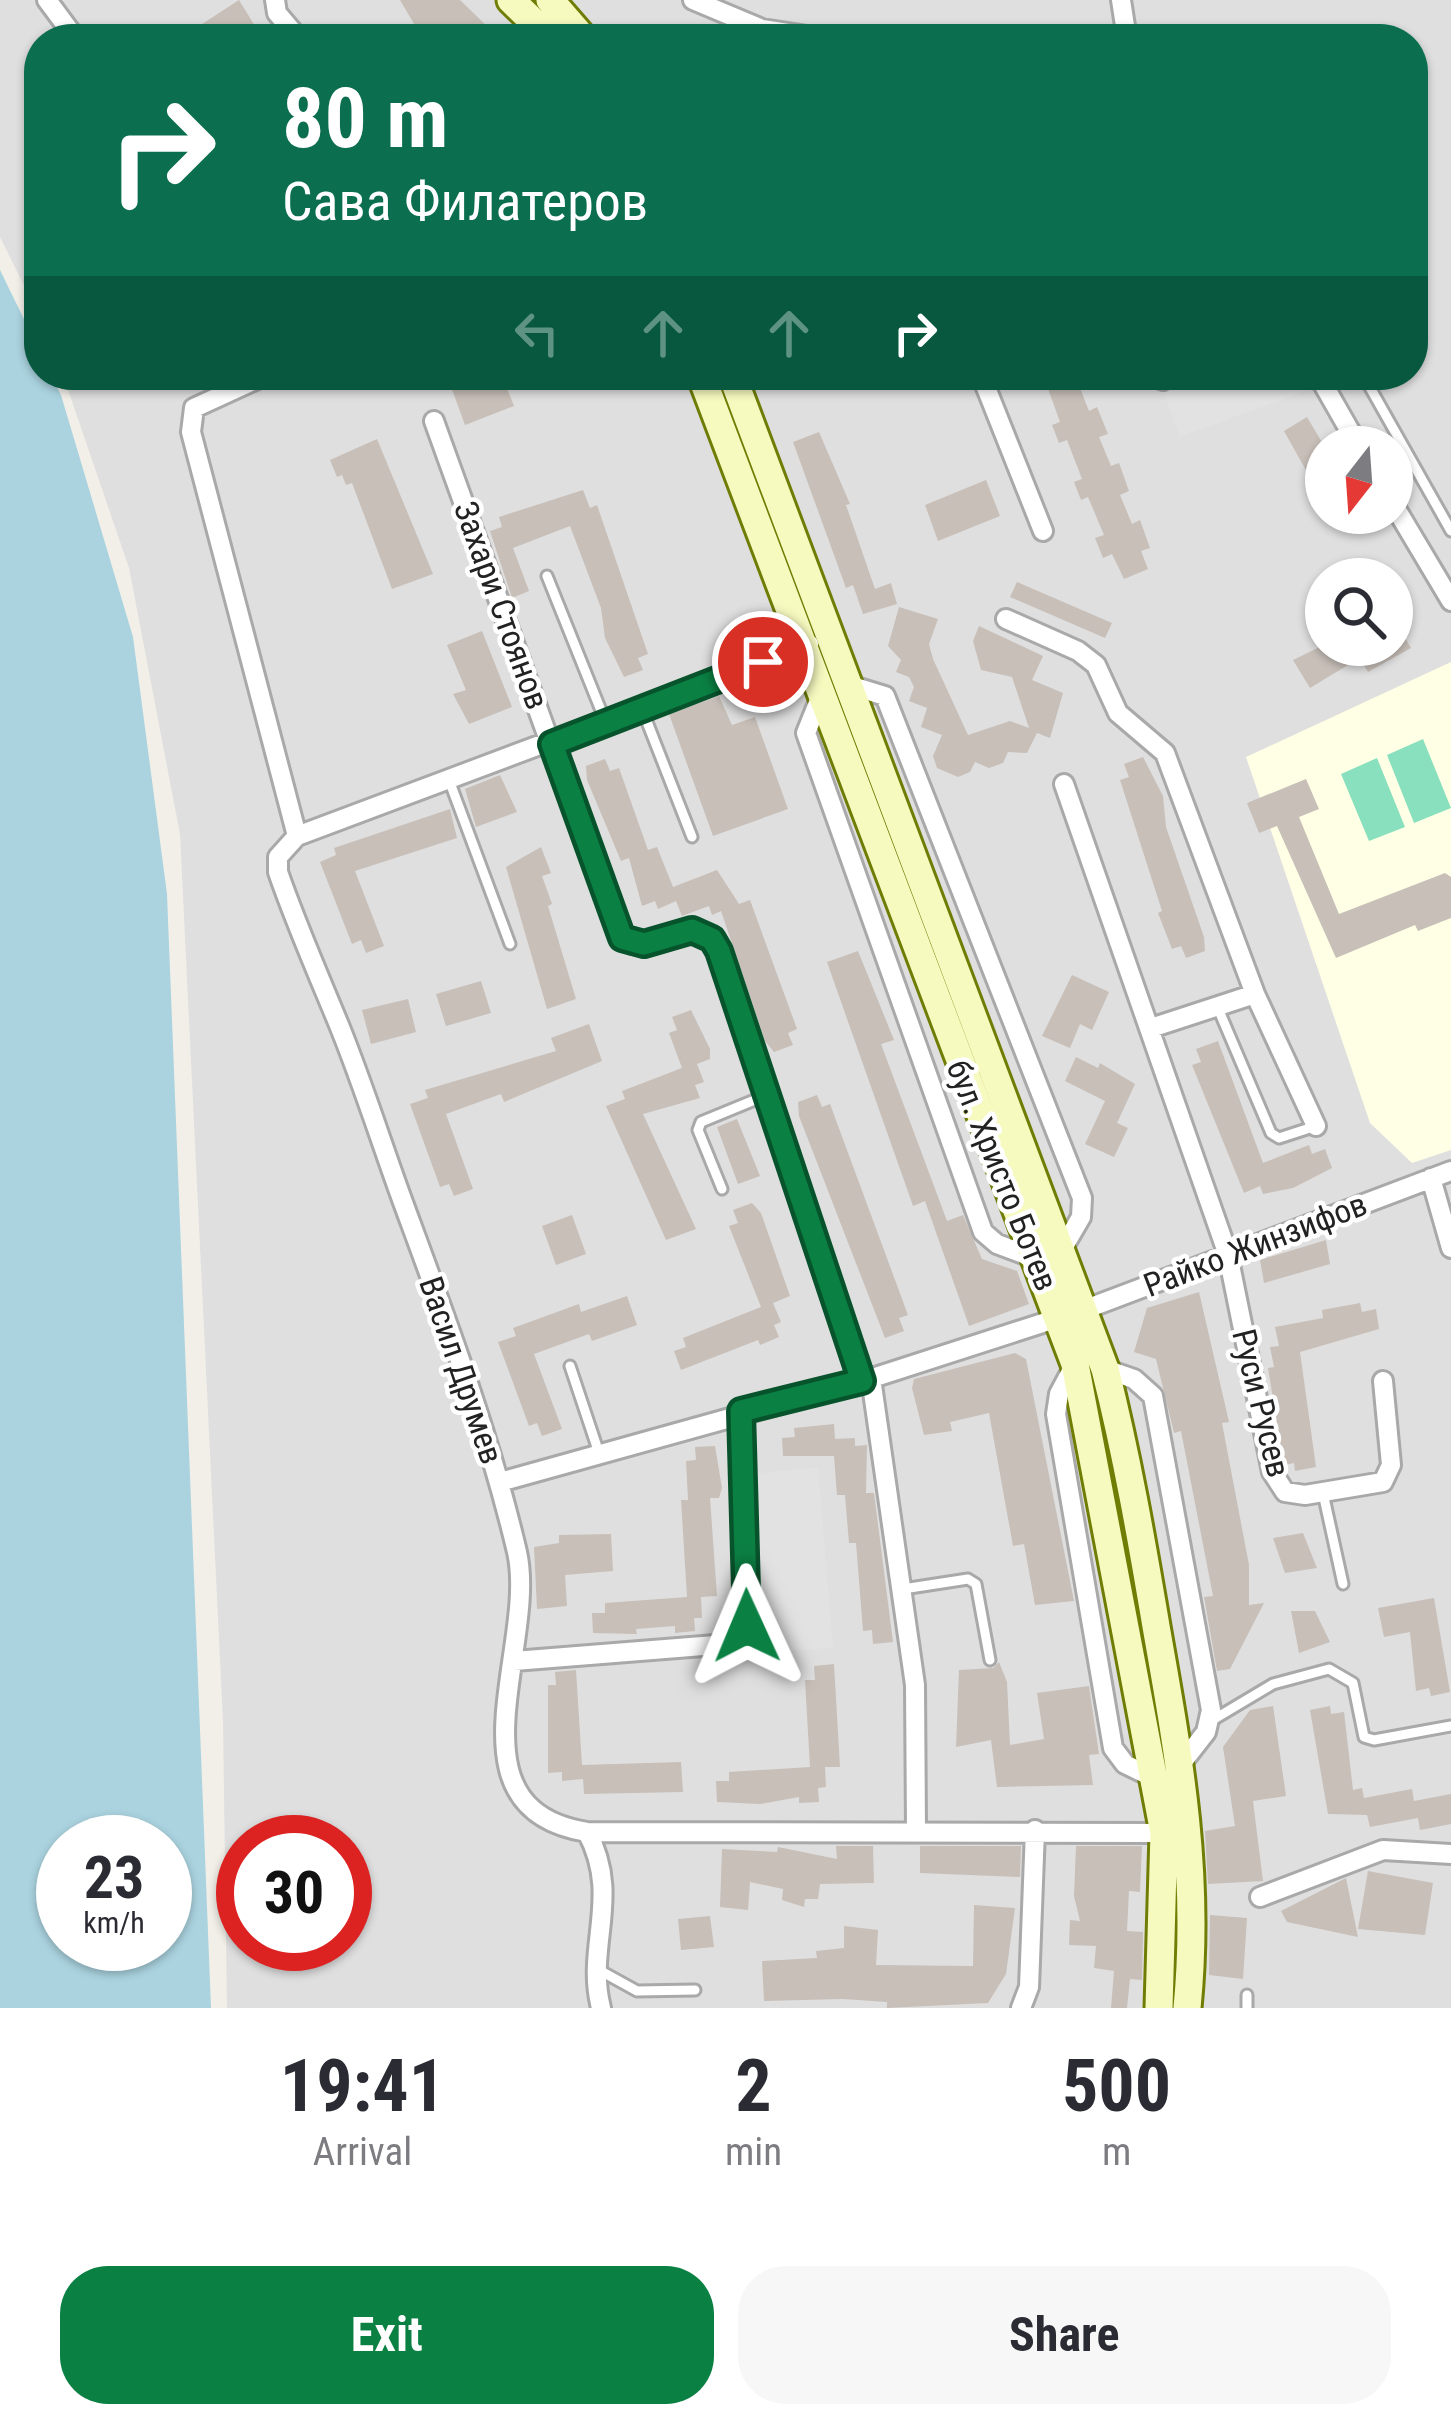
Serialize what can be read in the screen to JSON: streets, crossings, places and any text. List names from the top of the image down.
{
  "streets": {
    "main road": ["бул. Христо Ботев"],
    "street": [
      "Захари Стоянов",
      "Райко Жинзифов",
      "Васил Друмев",
      "Руси Русев"
    ]
  },
  "crossings": [
    ["Захари Стоянов", "Райко Жинзифов"],
    ["Захари Стоянов", "Васил Друмев"],
    ["бул. Христо Ботев", "Райко Жинзифов"],
    ["бул. Христо Ботев", "Васил Друмев"],
    ["Райко Жинзифов", "Васил Друмев"],
    ["Райко Жинзифов", "Руси Русев"]
  ],
  "north": "bottom",
  "page": {
    "turn": ["80 m", "Сава Филатеров"],
    "speed": "23 km/h",
    "limit": "30",
    "eta": [
      "19:41",
      "Arrival",
      "2",
      "min",
      "500",
      "m"
    ],
    "buttons": ["Exit", "Share"]
  }
}
